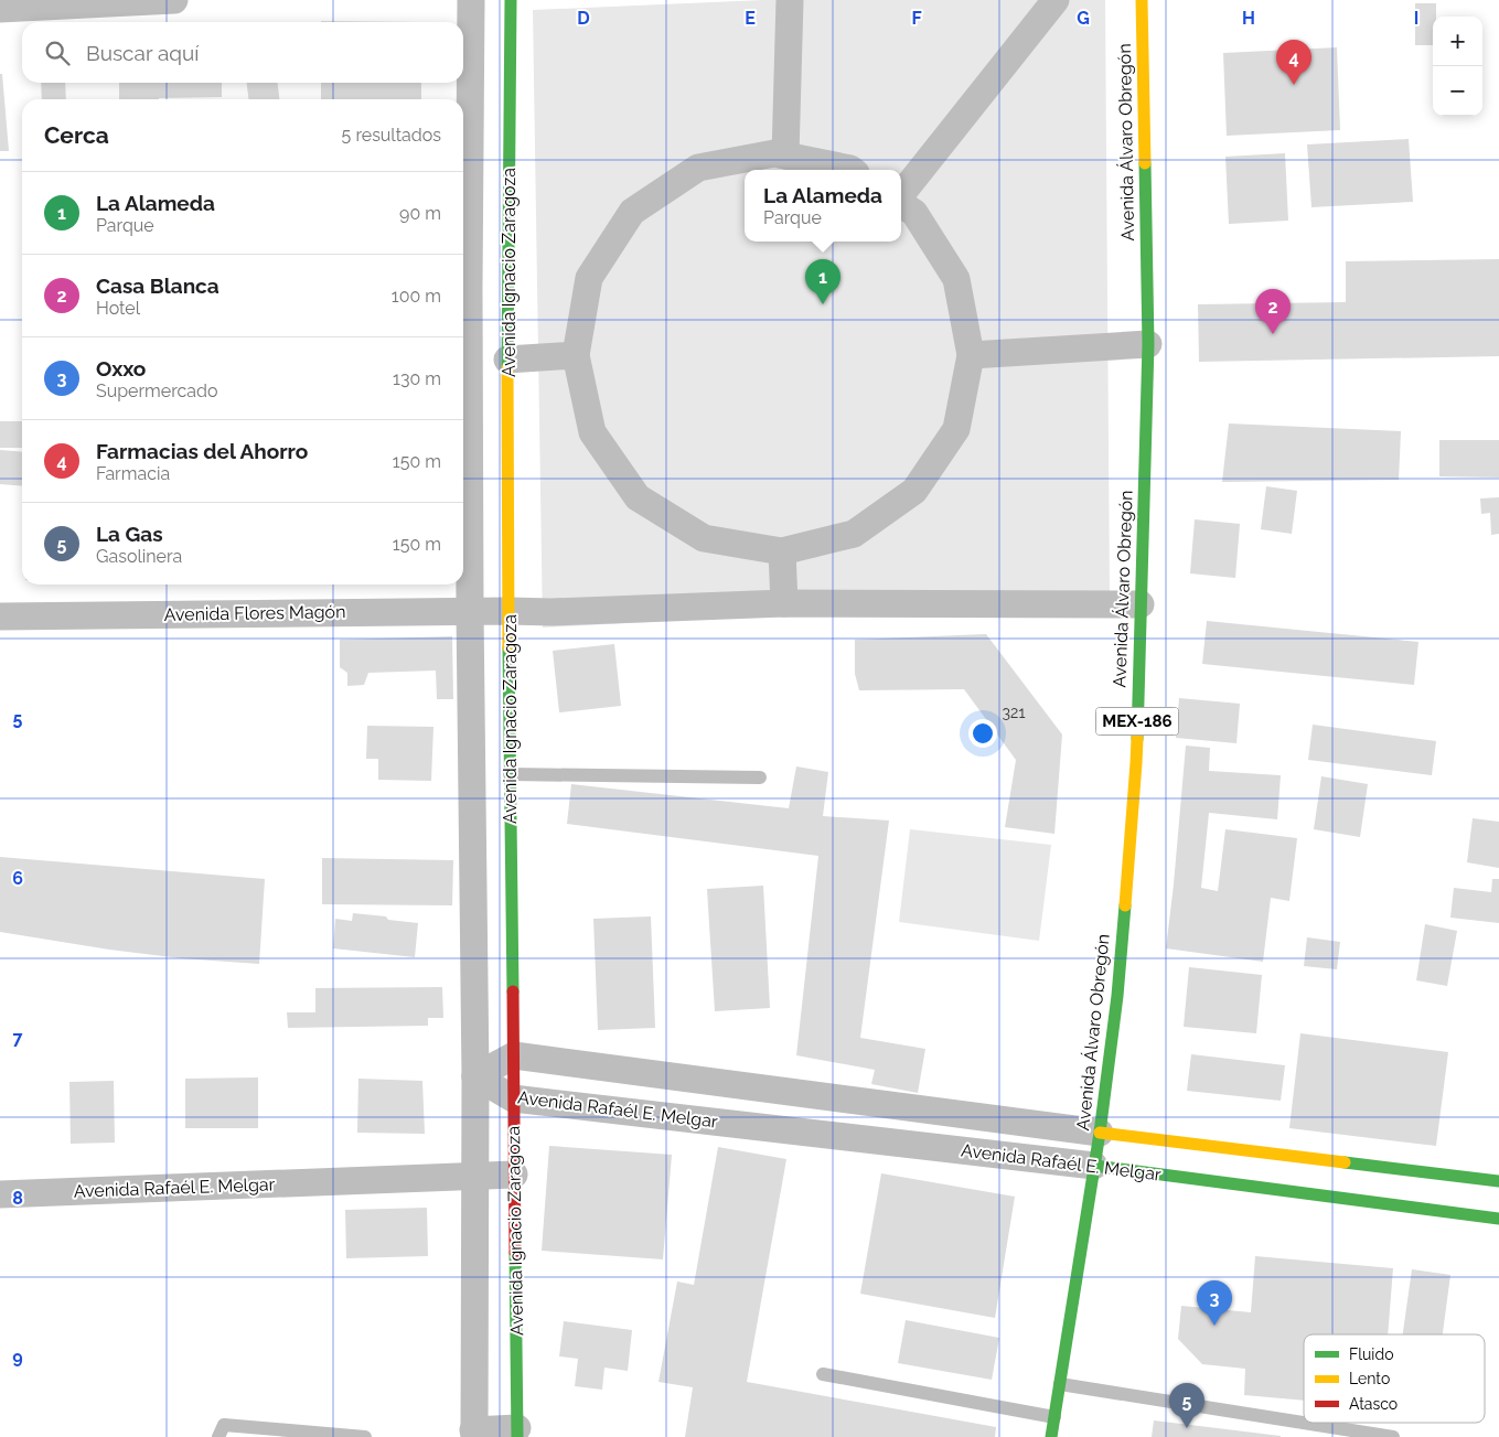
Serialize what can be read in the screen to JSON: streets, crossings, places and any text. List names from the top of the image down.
{
  "streets": {
    "main road": [
      "Avenida Álvaro Obregón",
      "Avenida Ignacio Zaragoza",
      "MEX-186",
      "Avenida Rafaél E. Melgar"
    ],
    "street": ["Avenida Flores Magón"]
  },
  "crossings": [
    ["Avenida Álvaro Obregón", "Avenida Flores Magón"],
    ["Avenida Álvaro Obregón", "Avenida Rafaél E. Melgar"],
    ["Avenida Ignacio Zaragoza", "Avenida Flores Magón"],
    ["Avenida Ignacio Zaragoza", "Avenida Rafaél E. Melgar"]
  ],
  "house_numbers": ["321"],
  "legend": ["Fluido", "Lento", "Atasco"],
  "page": {
    "map_buttons": ["+", "−"],
    "search": "Buscar aquí",
    "pins": [
      "4",
      "1",
      "2",
      "3",
      "5"
    ],
    "heading": ["Cerca", "5 resultados"],
    "popup": ["La Alameda", "Parque"],
    "list": [
      {
        "mark": "1",
        "name": "La Alameda",
        "note": "Parque",
        "value": "90 m"
      },
      {
        "mark": "2",
        "name": "Casa Blanca",
        "note": "Hotel",
        "value": "100 m"
      },
      {
        "mark": "3",
        "name": "Oxxo",
        "note": "Supermercado",
        "value": "130 m"
      },
      {
        "mark": "4",
        "name": "Farmacias del Ahorro",
        "note": "Farmacia",
        "value": "150 m"
      },
      {
        "mark": "5",
        "name": "La Gas",
        "note": "Gasolinera",
        "value": "150 m"
      }
    ]
  },
  "grid": {
    "columns": [
      "D",
      "E",
      "F",
      "G",
      "H",
      "I"
    ],
    "rows": [
      "5",
      "6",
      "7",
      "8",
      "9"
    ]
  }
}
